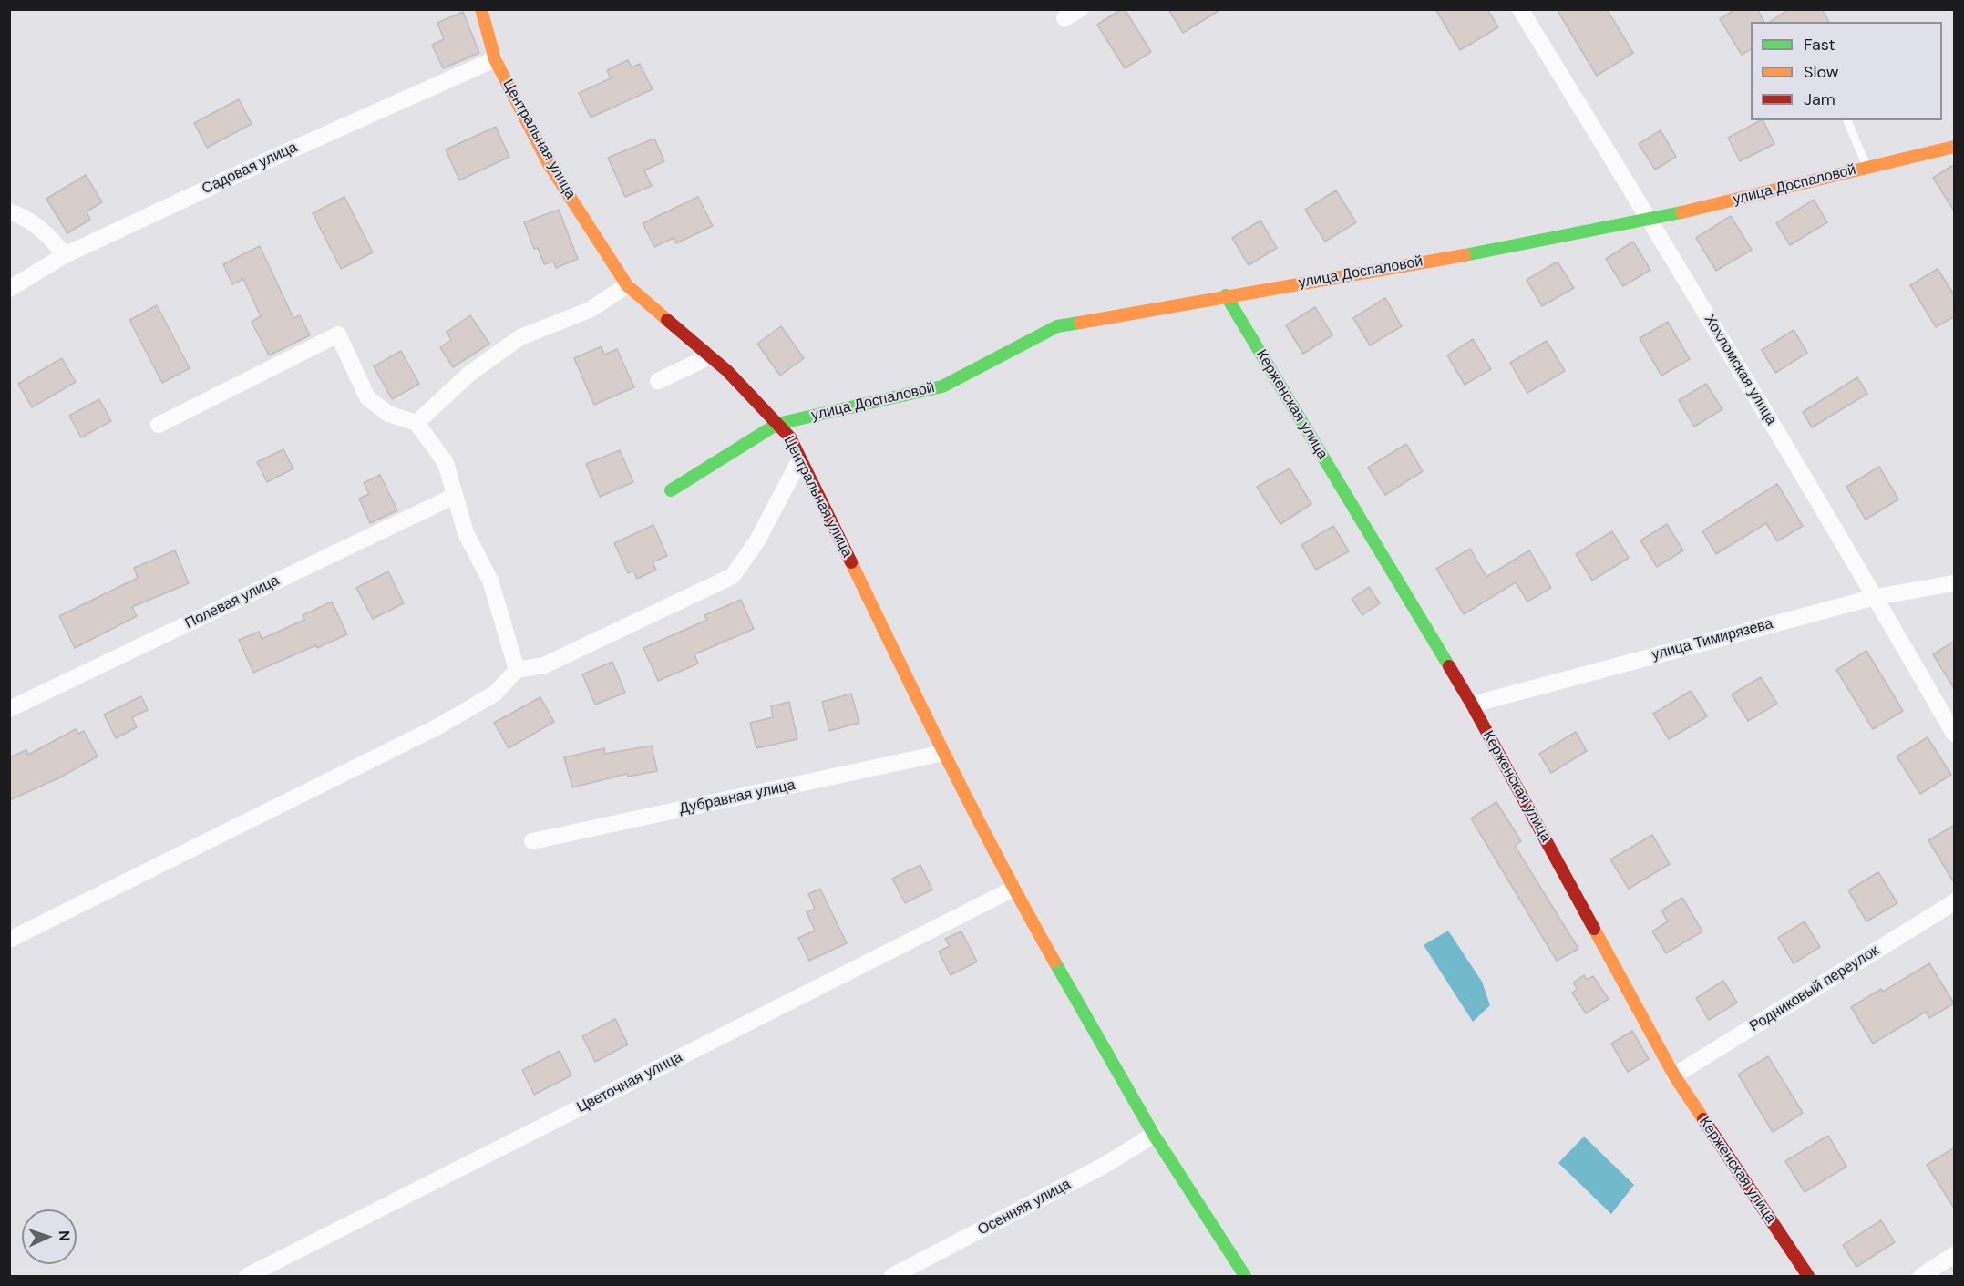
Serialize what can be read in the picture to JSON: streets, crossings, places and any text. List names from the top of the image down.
{
  "streets": {
    "street": [
      "Центральная улица",
      "Садовая улица",
      "улица Доспаловой",
      "Хохломская улица",
      "Керженская улица",
      "Полевая улица",
      "улица Тимирязева",
      "Дубравная улица",
      "Родниковый переулок",
      "Цветочная улица",
      "Осенняя улица"
    ]
  },
  "crossings": [
    ["Центральная улица", "Садовая улица"],
    ["Центральная улица", "улица Доспаловой"],
    ["Центральная улица", "Дубравная улица"],
    ["Центральная улица", "Цветочная улица"],
    ["Центральная улица", "Осенняя улица"],
    ["улица Доспаловой", "Хохломская улица"],
    ["улица Доспаловой", "Керженская улица"],
    ["Хохломская улица", "улица Тимирязева"],
    ["Керженская улица", "улица Тимирязева"],
    ["Керженская улица", "Родниковый переулок"]
  ],
  "legend": ["Fast", "Slow", "Jam"],
  "north": "right"
}
